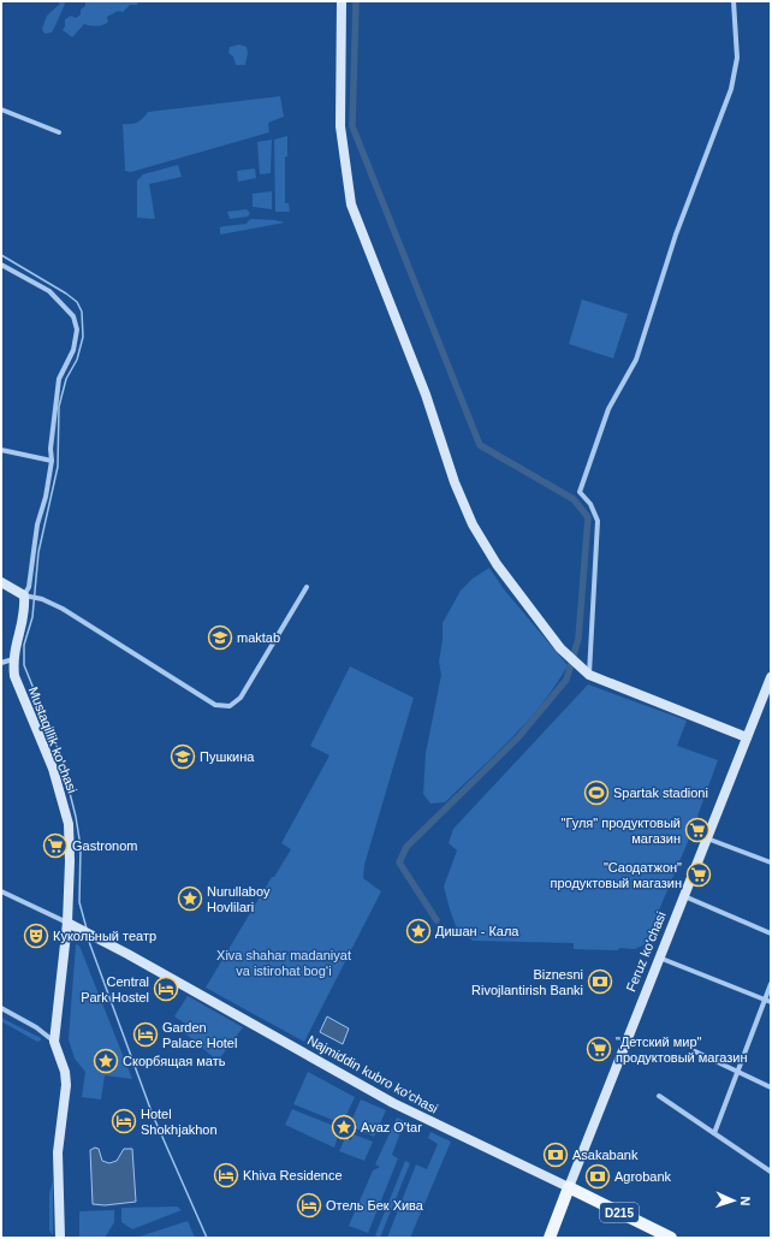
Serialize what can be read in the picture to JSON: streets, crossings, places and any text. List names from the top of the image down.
{
  "streets": {
    "main road": [
      "Mustaqillik ko'chasi",
      "Feruz ko'chasi",
      "Najmiddin kubro ko'chasi",
      "D215"
    ]
  },
  "crossings": [
    ["Mustaqillik ko'chasi", "Najmiddin kubro ko'chasi"],
    ["Feruz ko'chasi", "Najmiddin kubro ko'chasi"]
  ],
  "parks": ["Xiva shahar madaniyat va istirohat bogʻi"],
  "places": {
    "school or university": ["maktab", "Пушкина"],
    "sports": ["Spartak stadioni"],
    "supermarket": [
      "\"Гуля\" продуктовый магазин",
      "Gastronom",
      "\"Саодатжон\" продуктовый магазин",
      "\"Детский мир\" продуктовый магазин"
    ],
    "place": [
      "Nurullaboy Hovlilari",
      "Дишан - Кала",
      "Скорбящая мать",
      "Avaz O'tar"
    ],
    "theatre": ["Кукольный театр"],
    "bank": ["Biznesni Rivojlantirish Banki", "Asakabank", "Agrobank"],
    "hotel": [
      "Central Park Hostel",
      "Garden Palace Hotel",
      "Hotel Shokhjakhon",
      "Khiva Residence",
      "Отель Бек Хива"
    ]
  },
  "north": "right"
}
